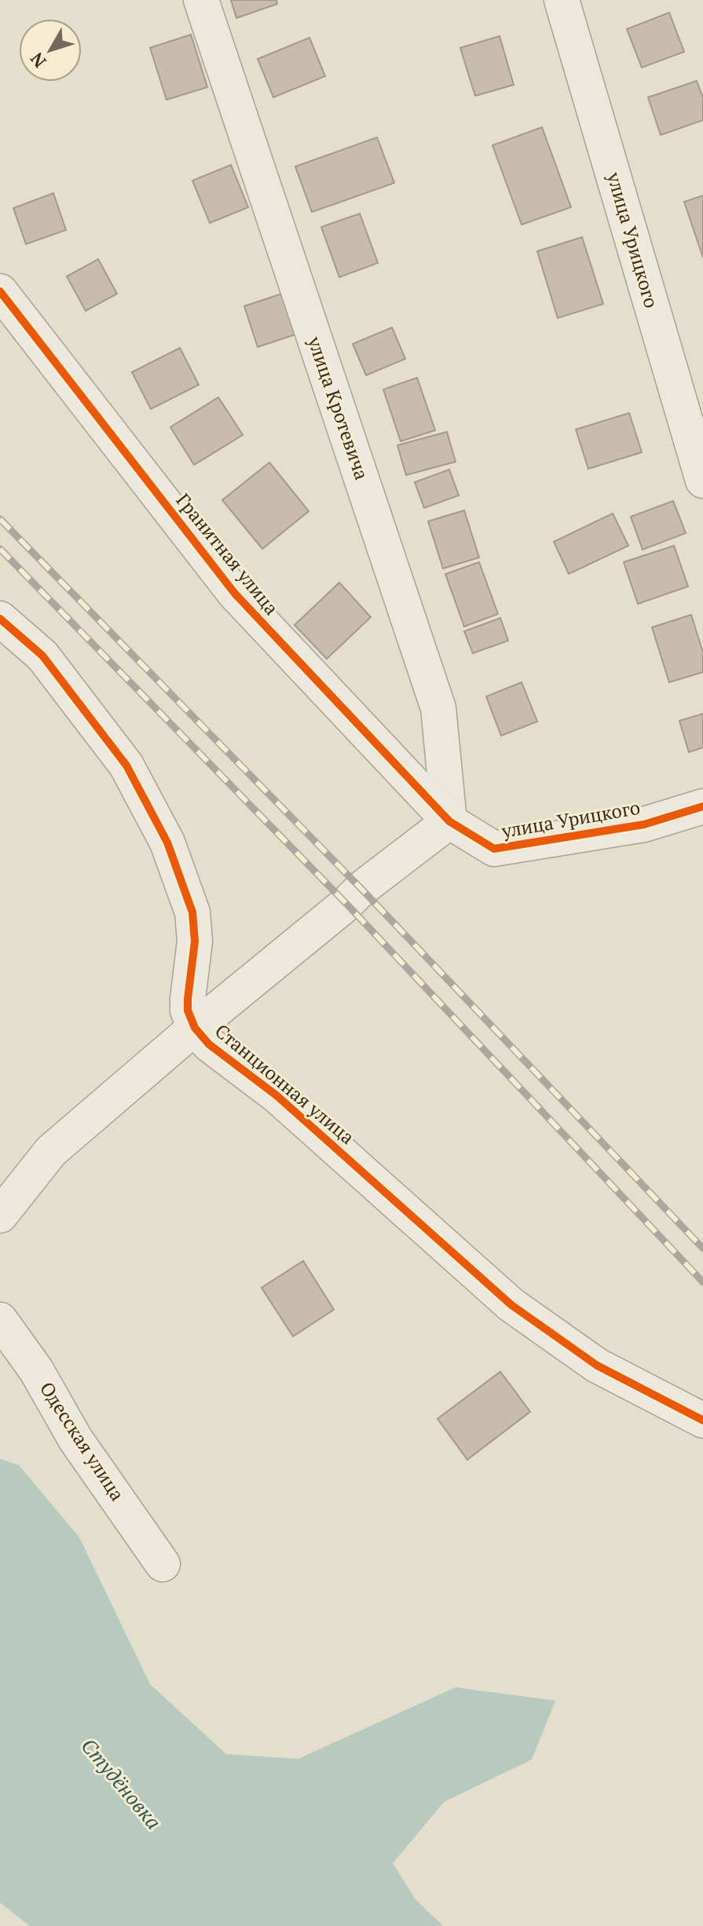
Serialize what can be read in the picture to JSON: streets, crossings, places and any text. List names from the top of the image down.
{
  "streets": {
    "street": [
      "улица Урицкого",
      "улица Кротевича",
      "Гранитная улица",
      "Станционная улица",
      "Одесская улица"
    ]
  },
  "crossings": [
    ["улица Урицкого", "улица Кротевича"],
    ["улица Урицкого", "Гранитная улица"],
    ["улица Кротевича", "Гранитная улица"]
  ],
  "water": ["Студёновка"],
  "north": "bottom left"
}
